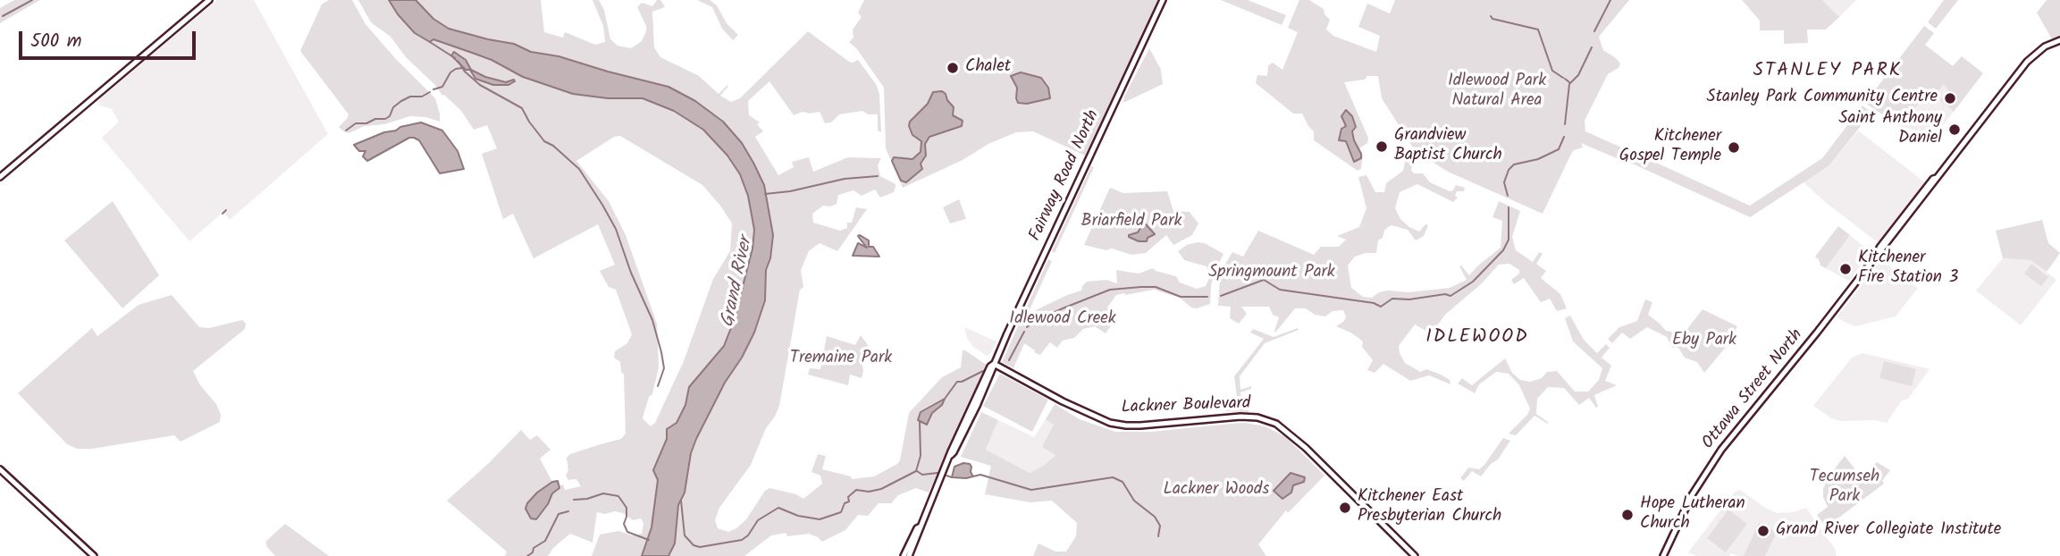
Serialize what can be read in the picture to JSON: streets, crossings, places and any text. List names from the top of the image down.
{
  "streets": {
    "main road": ["Fairway Road North", "Ottawa Street North", "Lackner Boulevard"]
  },
  "crossings": [
    ["Fairway Road North", "Lackner Boulevard"]
  ],
  "districts": ["STANLEY PARK", "IDLEWOOD"],
  "water": ["Grand River"],
  "parks": [
    "Idlewood Park Natural Area",
    "Briarfield Park",
    "Springmount Park",
    "Idlewood Creek",
    "Eby Park",
    "Tremaine Park",
    "Tecumseh Park",
    "Lackner Woods"
  ],
  "places": [
    "Chalet",
    "Stanley Park Community Centre",
    "Saint Anthony Daniel",
    "Grandview Baptist Church",
    "Kitchener Gospel Temple",
    "Kitchener Fire Station 3",
    "Kitchener East Presbyterian Church",
    "Hope Lutheran Church",
    "Grand River Collegiate Institute"
  ],
  "scale_bar": "500 m"
}
